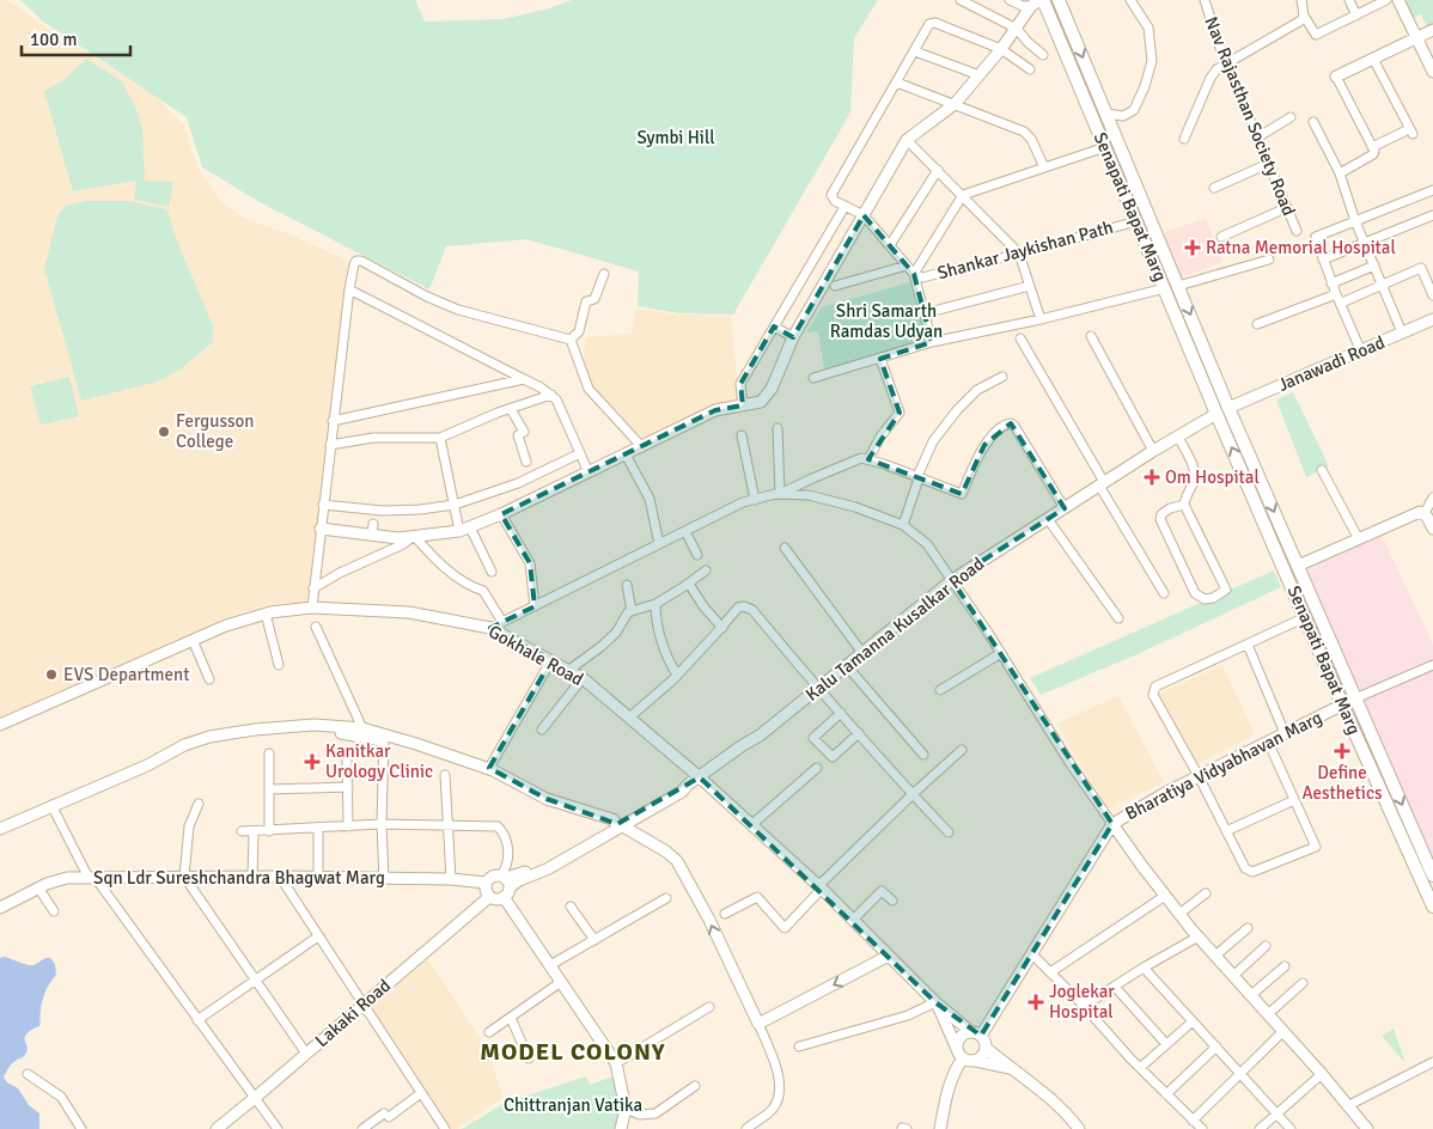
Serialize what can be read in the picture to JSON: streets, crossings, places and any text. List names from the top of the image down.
{
  "streets": {
    "main road": ["Senapati Bapat Marg"],
    "street": [
      "Nav Rajasthan Society Road",
      "Shankar Jaykishan Path",
      "Janawadi Road",
      "Kalu Tamanna Kusalkar Road",
      "Gokhale Road",
      "Bharatiya Vidyabhavan Marg",
      "Sqn Ldr Sureshchandra Bhagwat Marg",
      "Lakaki Road"
    ]
  },
  "crossings": [
    ["Senapati Bapat Marg", "Shankar Jaykishan Path"],
    ["Senapati Bapat Marg", "Janawadi Road"],
    ["Senapati Bapat Marg", "Kalu Tamanna Kusalkar Road"],
    ["Senapati Bapat Marg", "Bharatiya Vidyabhavan Marg"],
    ["Kalu Tamanna Kusalkar Road", "Gokhale Road"],
    ["Sqn Ldr Sureshchandra Bhagwat Marg", "Lakaki Road"]
  ],
  "districts": ["MODEL COLONY"],
  "parks": ["Symbi Hill", "Shri Samarth Ramdas Udyan", "Chittranjan Vatika"],
  "places": {
    "health": [
      "Ratna Memorial Hospital",
      "Om Hospital",
      "Define Aesthetics",
      "Kanitkar Urology Clinic",
      "Joglekar Hospital"
    ],
    "other": ["Fergusson College", "EVS Department"]
  },
  "scale_bar": "100 m"
}
